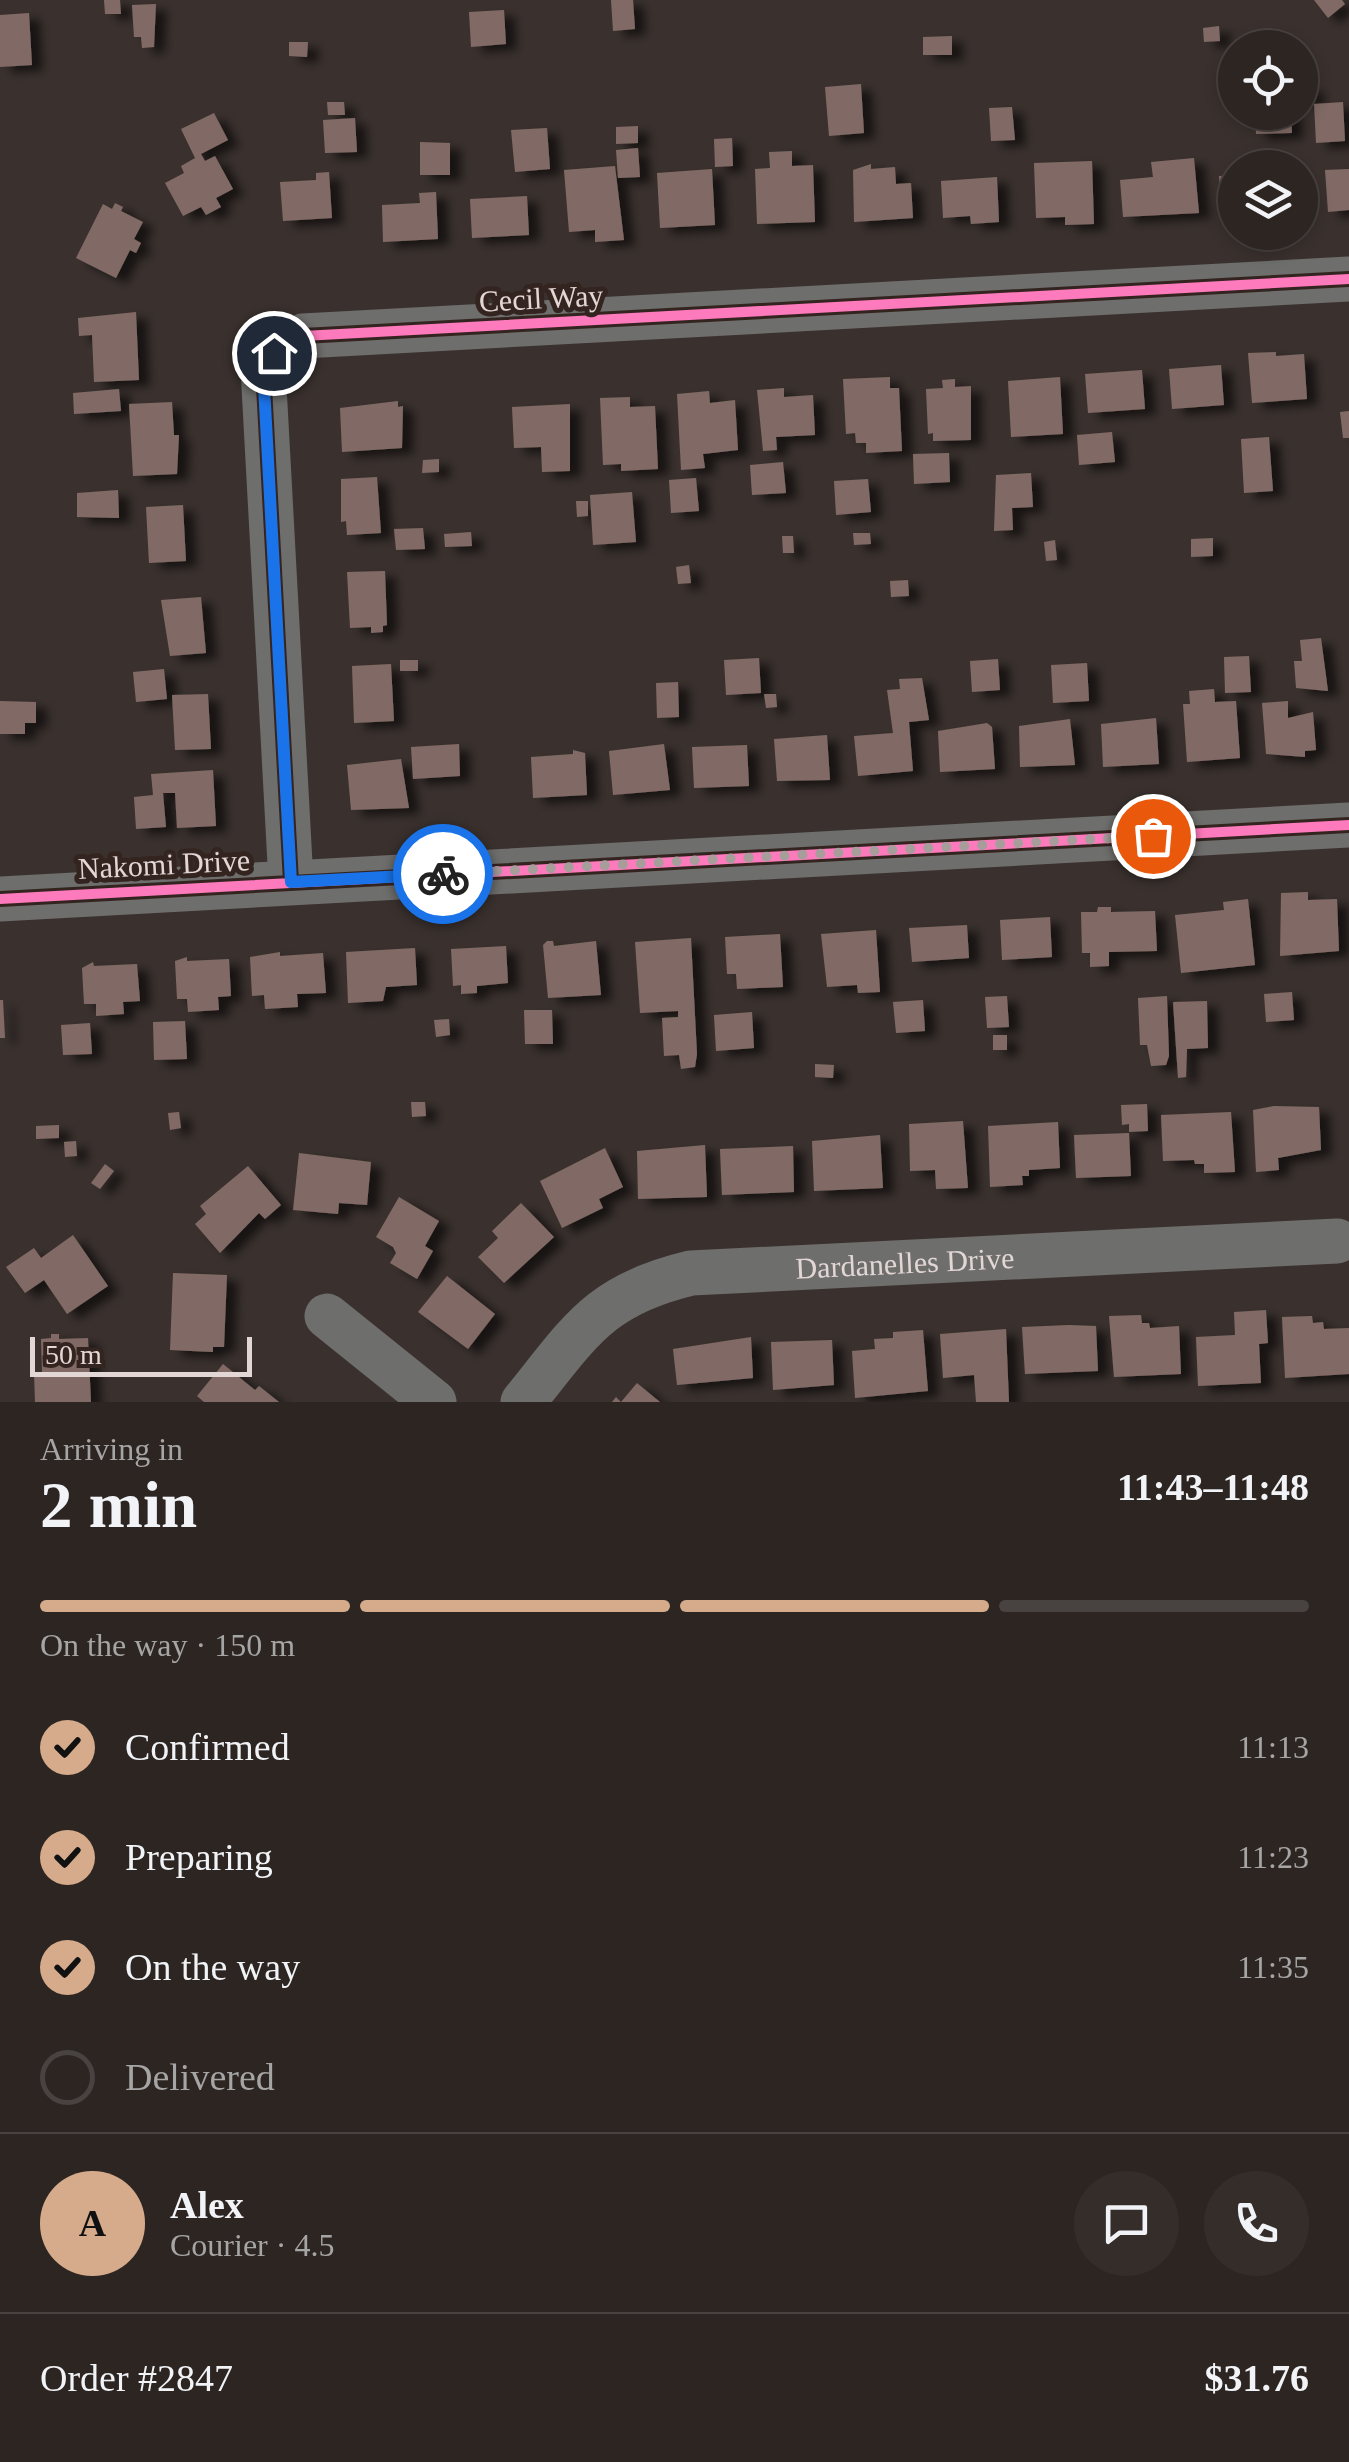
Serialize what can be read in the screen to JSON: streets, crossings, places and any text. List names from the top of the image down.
{
  "streets": {
    "street": ["Cecil Way", "Nakomi Drive", "Dardanelles Drive"]
  },
  "crossings": [
    ["Cecil Way", "Nakomi Drive"]
  ],
  "scale_bar": "50 m",
  "page": {
    "scale": "50 m",
    "heading": ["2 min", "Arriving in", "11:43–11:48"],
    "panel": [
      "Alex",
      "Courier · 4.5",
      "Order #2847",
      "$31.76"
    ],
    "bar": "On the way · 150 m",
    "list": [
      ["Confirmed", "11:13"],
      ["Preparing", "11:23"],
      ["On the way", "11:35"],
      "Delivered"
    ],
    "round": "A"
  }
}
